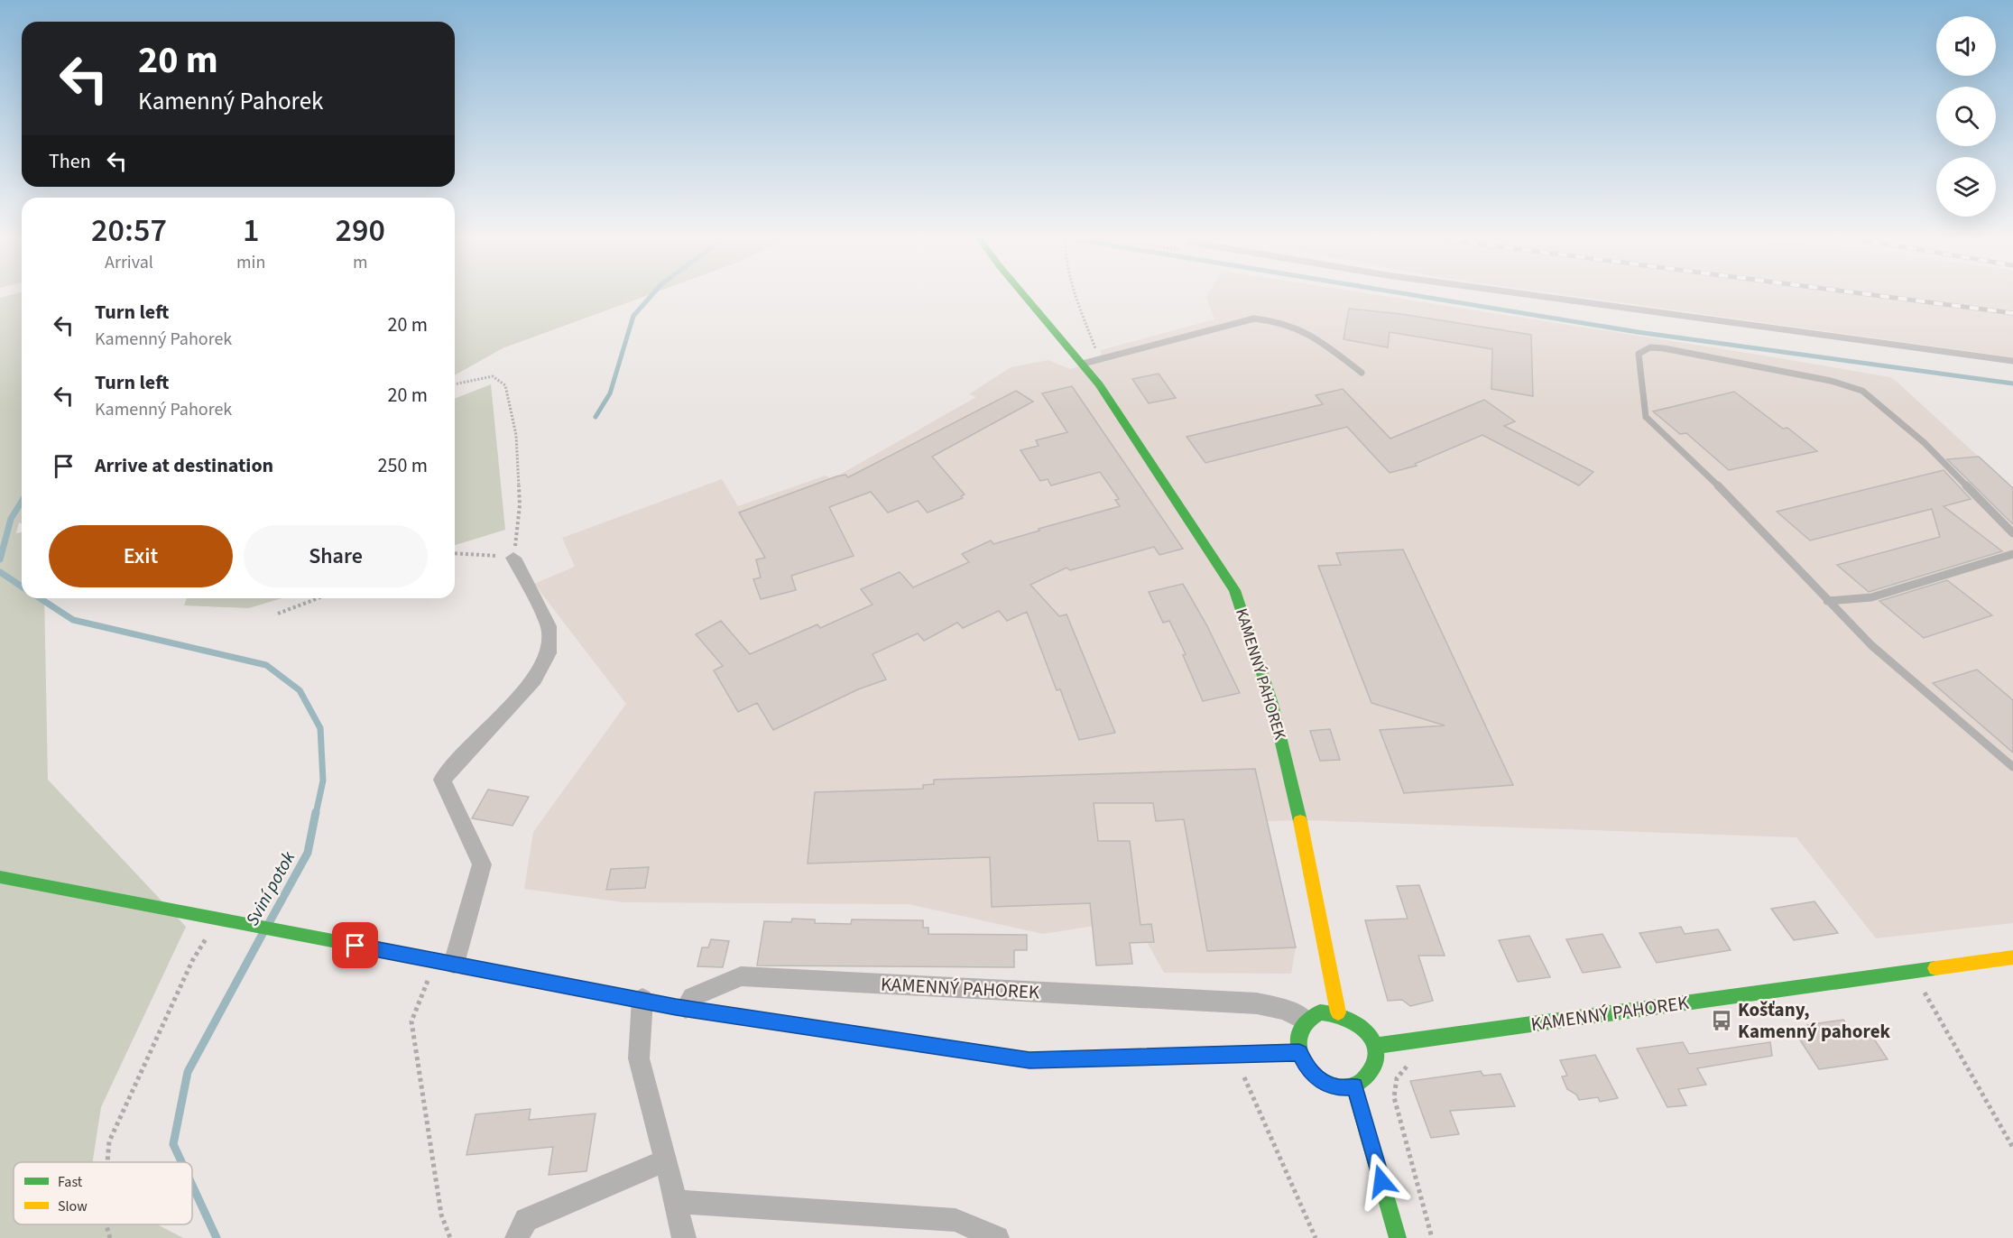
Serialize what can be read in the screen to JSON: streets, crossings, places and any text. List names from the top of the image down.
{
  "streets": {
    "street": ["KAMENNÝ PAHOREK"]
  },
  "water": ["Sviní potok"],
  "places": {
    "bus stop": ["Košťany, Kamenný pahorek"]
  },
  "legend": ["Fast", "Slow"],
  "page": {
    "turn": ["20 m", "Kamenný Pahorek"],
    "then": "Then",
    "eta": [
      "20:57",
      "Arrival",
      "1",
      "min",
      "290",
      "m"
    ],
    "list": [
      {
        "name": "Turn left",
        "note": "Kamenný Pahorek",
        "value": "20 m"
      },
      {
        "name": "Turn left",
        "note": "Kamenný Pahorek",
        "value": "20 m"
      },
      {
        "name": "Arrive at destination",
        "value": "250 m"
      }
    ],
    "buttons": ["Exit", "Share"]
  }
}
